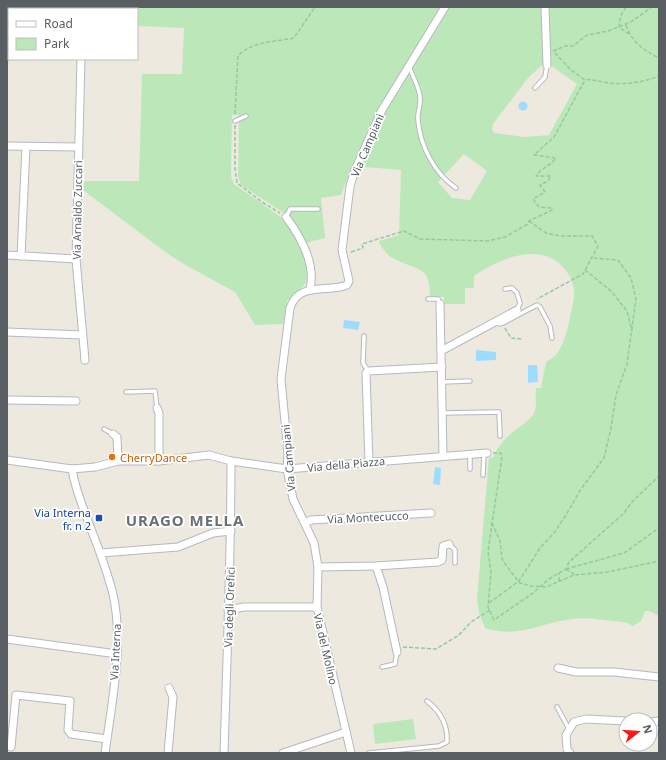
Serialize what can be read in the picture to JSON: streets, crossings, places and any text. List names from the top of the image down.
{
  "streets": {
    "street": [
      "Via Campiani",
      "Via Arnaldo Zuccari",
      "Via della Piazza",
      "Via Montecucco",
      "Via degli Orefici",
      "Via del Molino",
      "Via Interna"
    ]
  },
  "crossings": [
    ["Via Campiani", "Via della Piazza"],
    ["Via Campiani", "Via Montecucco"],
    ["Via Campiani", "Via del Molino"],
    ["Via della Piazza", "Via degli Orefici"],
    ["Via della Piazza", "Via Interna"],
    ["Via degli Orefici", "Via del Molino"]
  ],
  "districts": ["URAGO MELLA"],
  "places": {
    "other": ["CherryDance"],
    "transit": ["Via Interna fr. n 2"]
  },
  "legend": ["Road", "Park"],
  "north": "right"
}
